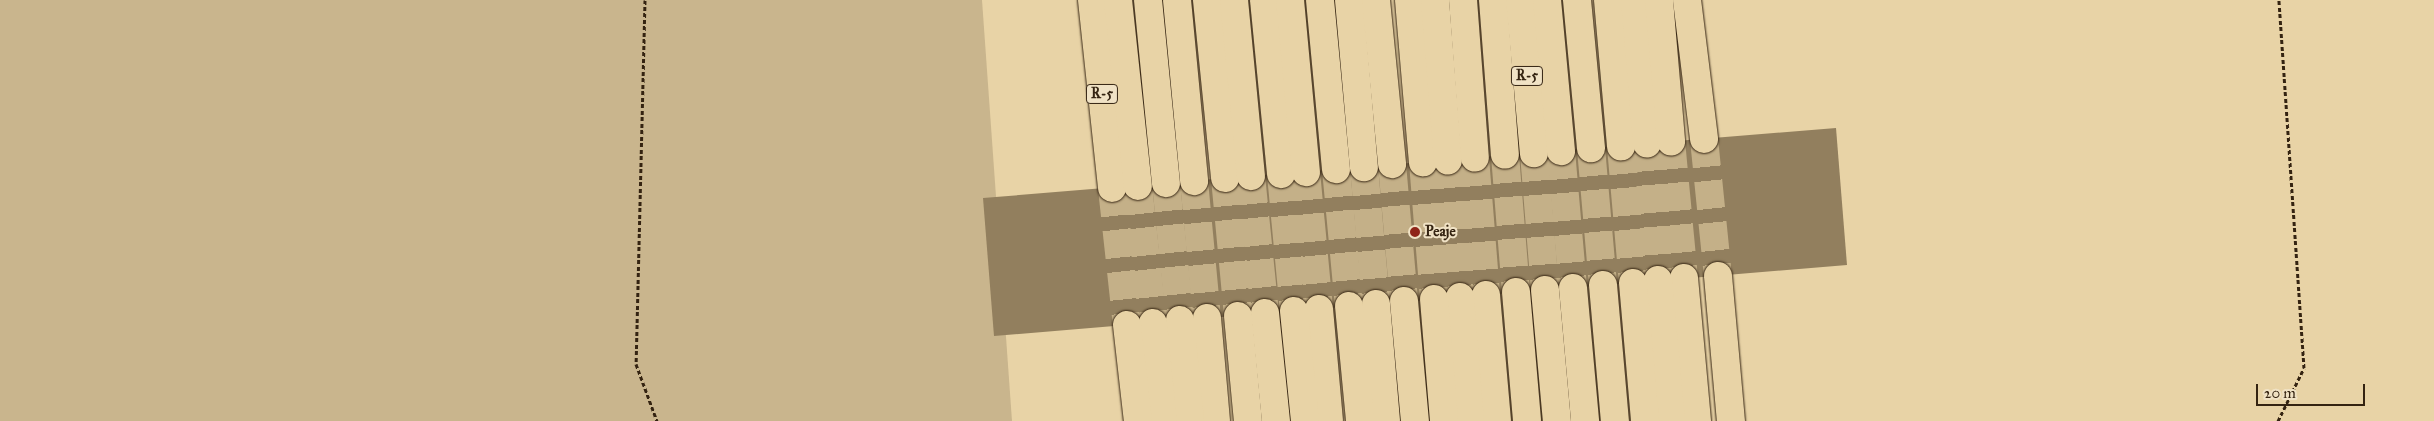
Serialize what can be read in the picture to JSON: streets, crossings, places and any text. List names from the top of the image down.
{
  "streets": {
    "highway": ["R-5"]
  },
  "places": ["Peaje"],
  "scale_bar": "20 m"
}
